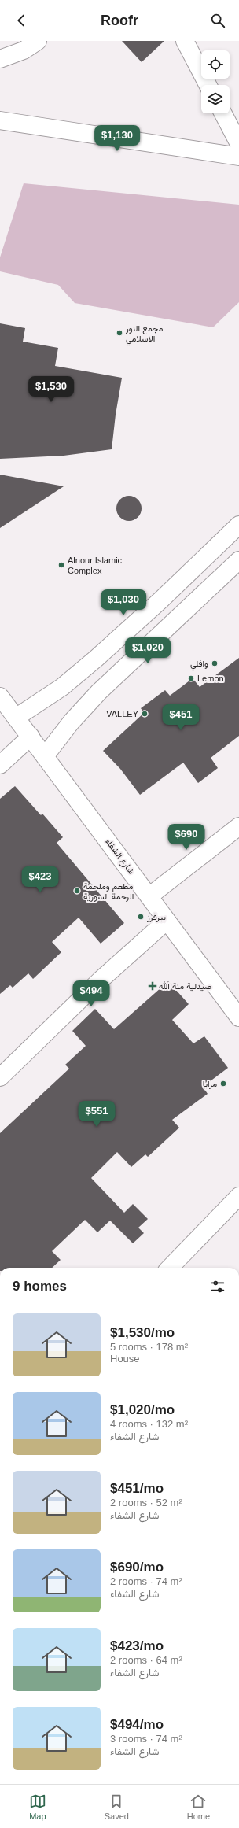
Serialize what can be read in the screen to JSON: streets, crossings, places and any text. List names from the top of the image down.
{
  "streets": {
    "street": ["شارع الشفاء"]
  },
  "places": {
    "other": [
      "مجمع النور الاسلامي",
      "Alnour Islamic Complex",
      "وافلي",
      "Lemon",
      "VALLEY",
      "مطعم وملحمة الرحمة السورية",
      "بيرقرز",
      "مرايا"
    ],
    "health": ["صيدلية منة الله"]
  },
  "page": {
    "header": "Roofr",
    "price": [
      "$1,130",
      "$1,530",
      "$1,030",
      "$1,020",
      "$451",
      "$690",
      "$423",
      "$494",
      "$551"
    ],
    "heading": "9 homes",
    "list": [
      {
        "name": "$1,530/mo",
        "note": "5 rooms · 178 m² · House"
      },
      {
        "name": "$1,020/mo",
        "note": "4 rooms · 132 m² · شارع الشفاء"
      },
      {
        "name": "$451/mo",
        "note": "2 rooms · 52 m² · شارع الشفاء"
      },
      {
        "name": "$690/mo",
        "note": "2 rooms · 74 m² · شارع الشفاء"
      },
      {
        "name": "$423/mo",
        "note": "2 rooms · 64 m² · شارع الشفاء"
      },
      {
        "name": "$494/mo",
        "note": "3 rooms · 74 m² · شارع الشفاء"
      }
    ],
    "tabs": ["Map", "Saved", "Home"]
  }
}
